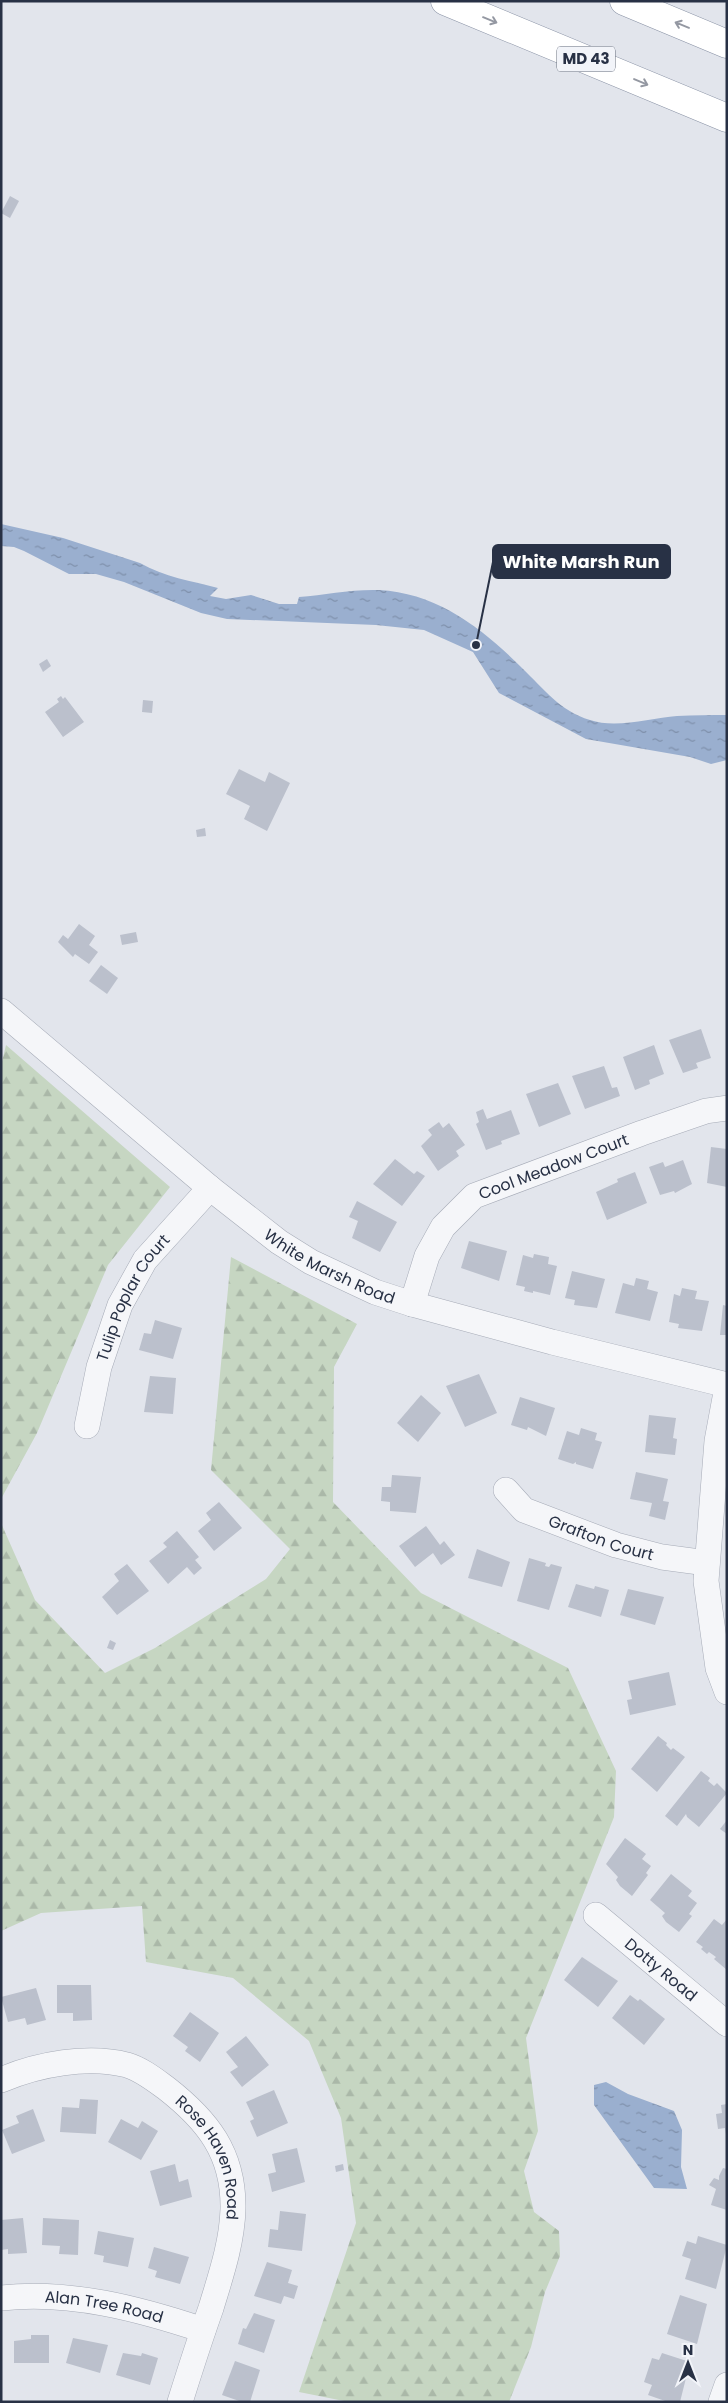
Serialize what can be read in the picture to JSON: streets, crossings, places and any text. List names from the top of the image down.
{
  "streets": {
    "highway": ["MD 43"],
    "street": [
      "Cool Meadow Court",
      "White Marsh Road",
      "Tulip Poplar Court",
      "Grafton Court",
      "Dotty Road",
      "Rose Haven Road",
      "Alan Tree Road"
    ]
  },
  "crossings": [
    ["Cool Meadow Court", "White Marsh Road"],
    ["White Marsh Road", "Tulip Poplar Court"],
    ["Rose Haven Road", "Alan Tree Road"]
  ],
  "places": ["White Marsh Run"],
  "north": "top"
}
